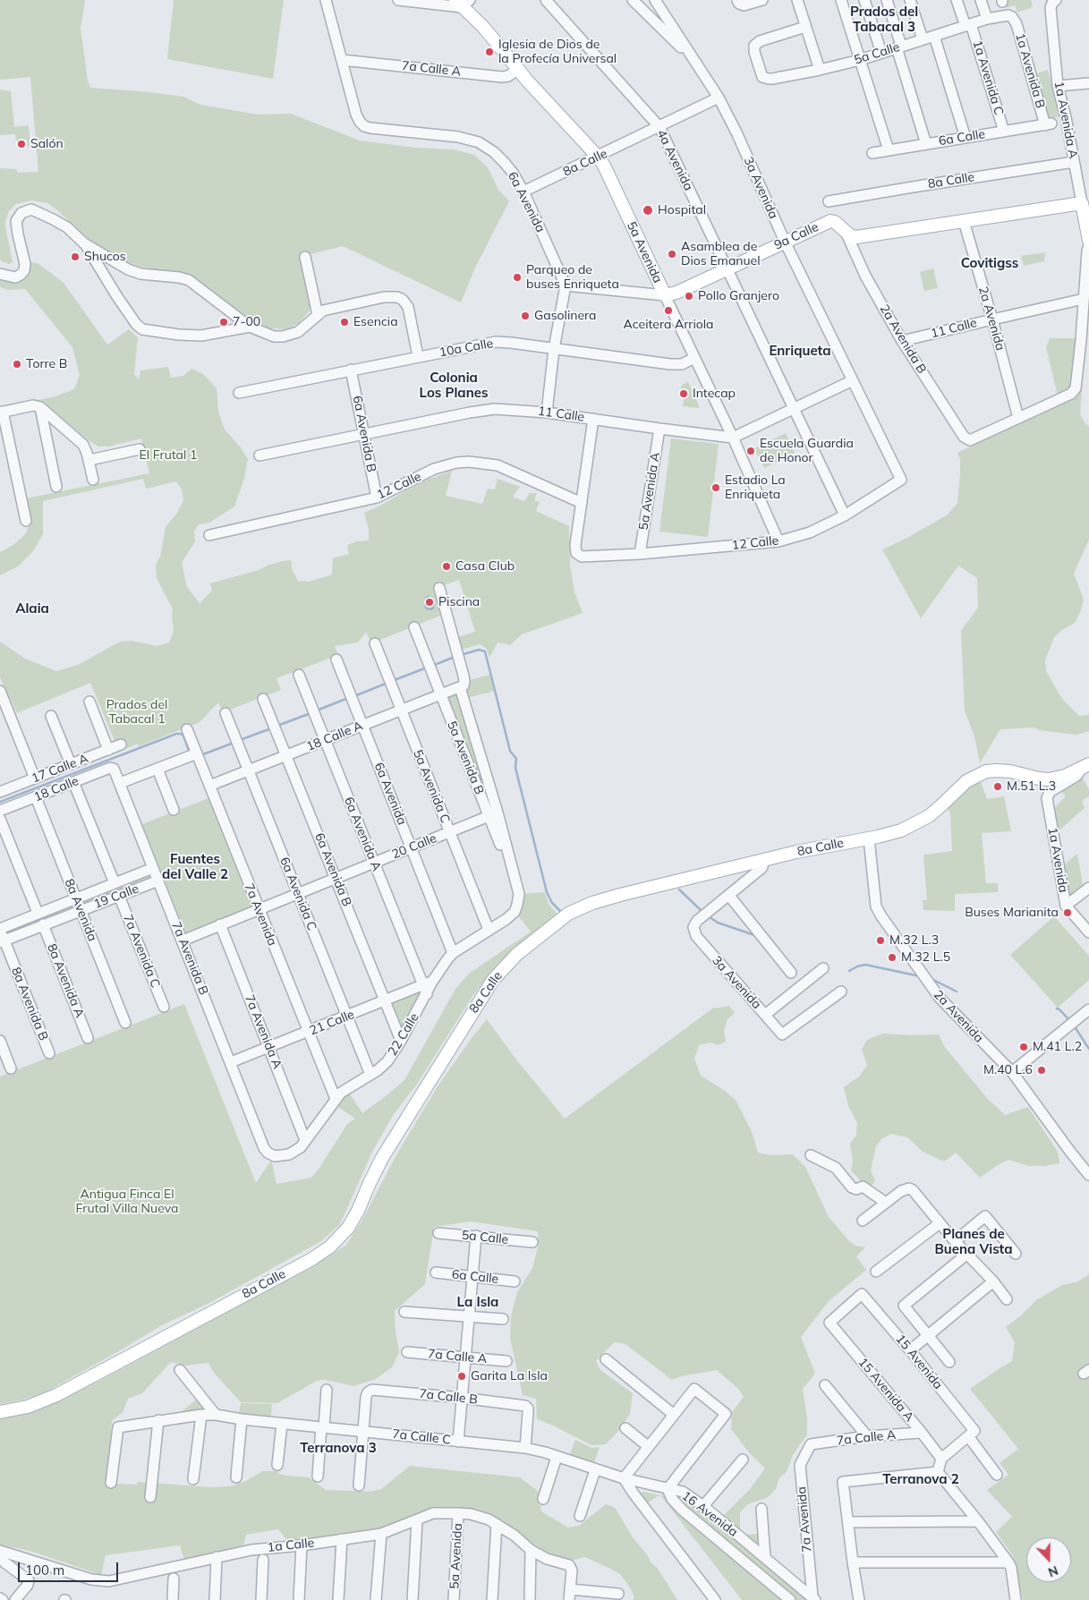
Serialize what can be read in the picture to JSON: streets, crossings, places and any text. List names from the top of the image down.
{
  "streets": {
    "main road": [
      "1a Avenida A",
      "8a Calle",
      "9a Calle",
      "5a Avenida"
    ],
    "street": [
      "5a Calle",
      "7a Calle A",
      "1a Avenida B",
      "1a Avenida C",
      "6a Calle",
      "4a Avenida",
      "3a Avenida",
      "6a Avenida",
      "2a Avenida",
      "11 Calle",
      "2a Avenida B",
      "10a Calle",
      "6a Avenida B",
      "12 Calle",
      "5a Avenida A",
      "18 Calle A",
      "5a Avenida B",
      "17 Calle A",
      "5a Avenida C",
      "18 Calle",
      "6a Avenida A",
      "20 Calle",
      "1a Avenida",
      "6a Avenida C",
      "19 Calle",
      "8a Avenida",
      "7a Avenida",
      "7a Avenida C",
      "7a Avenida B",
      "8a Avenida A",
      "8a Avenida B",
      "21 Calle",
      "7a Avenida A",
      "22 Calle",
      "15 Avenida",
      "15 Avenida A",
      "7a Calle B",
      "7a Calle C",
      "16 Avenida",
      "1a Calle"
    ]
  },
  "crossings": [
    ["5a Calle", "1a Avenida B"],
    ["5a Calle", "1a Avenida C"],
    ["7a Calle A", "6a Avenida"],
    ["7a Calle A", "5a Avenida"],
    ["7a Calle A", "7a Avenida"],
    ["7a Calle A", "15 Avenida A"],
    ["1a Avenida B", "6a Calle"],
    ["1a Avenida C", "6a Calle"],
    ["1a Avenida A", "8a Calle"],
    ["1a Avenida A", "9a Calle"],
    ["4a Avenida", "8a Calle"],
    ["4a Avenida", "9a Calle"],
    ["4a Avenida", "12 Calle"],
    ["8a Calle", "3a Avenida"],
    ["8a Calle", "6a Avenida"],
    ["8a Calle", "5a Avenida"],
    ["8a Calle", "2a Avenida"],
    ["8a Calle", "1a Avenida"],
    ["3a Avenida", "9a Calle"],
    ["3a Avenida", "12 Calle"],
    ["6a Avenida", "9a Calle"],
    ["6a Avenida", "18 Calle A"],
    ["6a Avenida", "20 Calle"],
    ["6a Avenida", "22 Calle"],
    ["9a Calle", "5a Avenida"],
    ["9a Calle", "2a Avenida"],
    ["9a Calle", "2a Avenida B"],
    ["5a Avenida", "11 Calle"],
    ["5a Avenida", "10a Calle"],
    ["5a Avenida", "12 Calle"],
    ["5a Avenida", "1a Calle"],
    ["2a Avenida", "11 Calle"],
    ["2a Avenida", "2a Avenida B"],
    ["11 Calle", "2a Avenida B"],
    ["11 Calle", "6a Avenida B"],
    ["11 Calle", "5a Avenida A"],
    ["10a Calle", "6a Avenida B"],
    ["6a Avenida B", "12 Calle"],
    ["6a Avenida B", "18 Calle A"],
    ["6a Avenida B", "20 Calle"],
    ["6a Avenida B", "21 Calle"],
    ["6a Avenida B", "22 Calle"],
    ["12 Calle", "5a Avenida A"],
    ["18 Calle A", "5a Avenida B"],
    ["18 Calle A", "5a Avenida C"],
    ["18 Calle A", "6a Avenida A"],
    ["18 Calle A", "6a Avenida C"],
    ["18 Calle A", "7a Avenida"],
    ["5a Avenida B", "20 Calle"],
    ["5a Avenida B", "22 Calle"],
    ["5a Avenida C", "20 Calle"],
    ["5a Avenida C", "22 Calle"],
    ["18 Calle", "8a Avenida"],
    ["18 Calle", "7a Avenida B"],
    ["6a Avenida A", "20 Calle"],
    ["6a Avenida A", "21 Calle"],
    ["6a Avenida A", "22 Calle"],
    ["20 Calle", "6a Avenida C"],
    ["20 Calle", "7a Avenida"],
    ["20 Calle", "7a Avenida B"],
    ["20 Calle", "7a Avenida A"],
    ["20 Calle", "22 Calle"],
    ["6a Avenida C", "21 Calle"],
    ["6a Avenida C", "22 Calle"],
    ["19 Calle", "8a Avenida"],
    ["19 Calle", "7a Avenida C"],
    ["19 Calle", "7a Avenida B"],
    ["19 Calle", "8a Avenida A"],
    ["19 Calle", "8a Avenida B"],
    ["7a Avenida", "21 Calle"],
    ["7a Avenida", "22 Calle"],
    ["7a Avenida", "16 Avenida"],
    ["7a Avenida B", "21 Calle"],
    ["7a Avenida B", "22 Calle"],
    ["21 Calle", "7a Avenida A"],
    ["21 Calle", "22 Calle"],
    ["7a Avenida A", "22 Calle"],
    ["15 Avenida", "15 Avenida A"],
    ["7a Calle B", "7a Calle C"],
    ["7a Calle C", "16 Avenida"]
  ],
  "districts": [
    "Prados del Tabacal 3",
    "Covitigss",
    "Enriqueta",
    "Colonia Los Planes",
    "Alaia",
    "Fuentes del Valle 2",
    "Planes de Buena Vista",
    "La Isla",
    "Terranova 3",
    "Terranova 2"
  ],
  "parks": ["El Frutal 1", "Prados del Tabacal 1", "Antigua Finca El Frutal Villa Nueva"],
  "places": [
    "Iglesia de Dios de la Profecía Universal",
    "Salón",
    "Hospital",
    "Asamblea de Dios Emanuel",
    "Shucos",
    "Parqueo de buses Enriqueta",
    "Pollo Granjero",
    "Aceitera Arriola",
    "Gasolinera",
    "7-00",
    "Esencia",
    "Torre B",
    "Intecap",
    "Escuela Guardia de Honor",
    "Estadio La Enriqueta",
    "Casa Club",
    "Piscina",
    "M.51 L.3",
    "Buses Marianita",
    "M.32 L.3",
    "M.32 L.5",
    "M.41 L.2",
    "M.40 L.6",
    "Garita La Isla"
  ],
  "scale_bar": "100 m",
  "north": "bottom"
}
